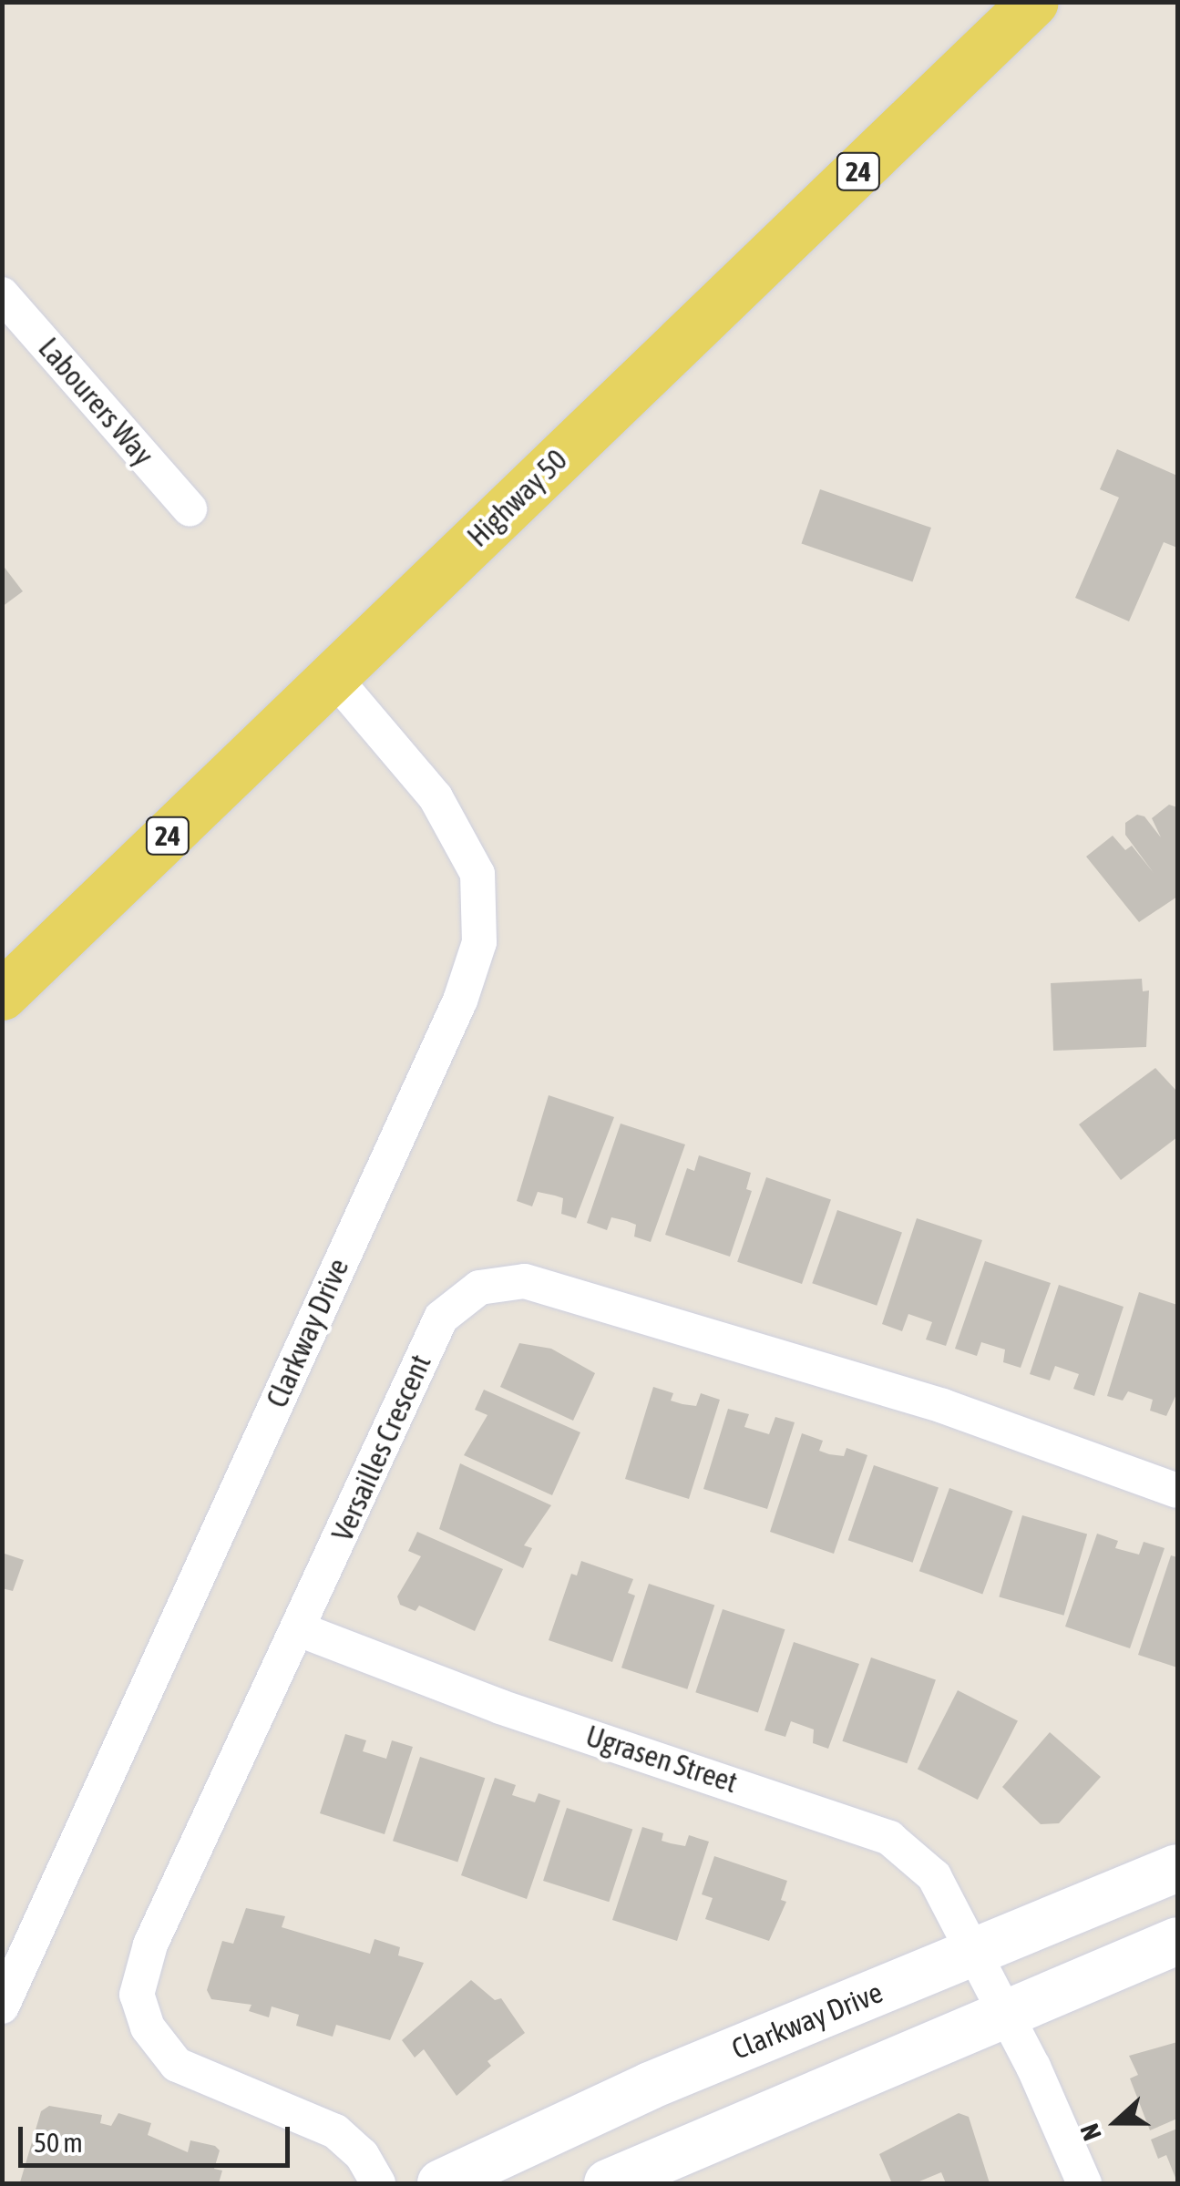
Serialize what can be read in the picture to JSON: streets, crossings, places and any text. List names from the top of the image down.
{
  "streets": {
    "main road": ["24", "Highway 50"],
    "street": [
      "Labourers Way",
      "Clarkway Drive",
      "Versailles Crescent",
      "Ugrasen Street"
    ]
  },
  "crossings": [
    ["Highway 50", "Clarkway Drive"],
    ["Clarkway Drive", "Ugrasen Street"],
    ["Versailles Crescent", "Ugrasen Street"]
  ],
  "scale_bar": "50 m",
  "north": "left"
}
